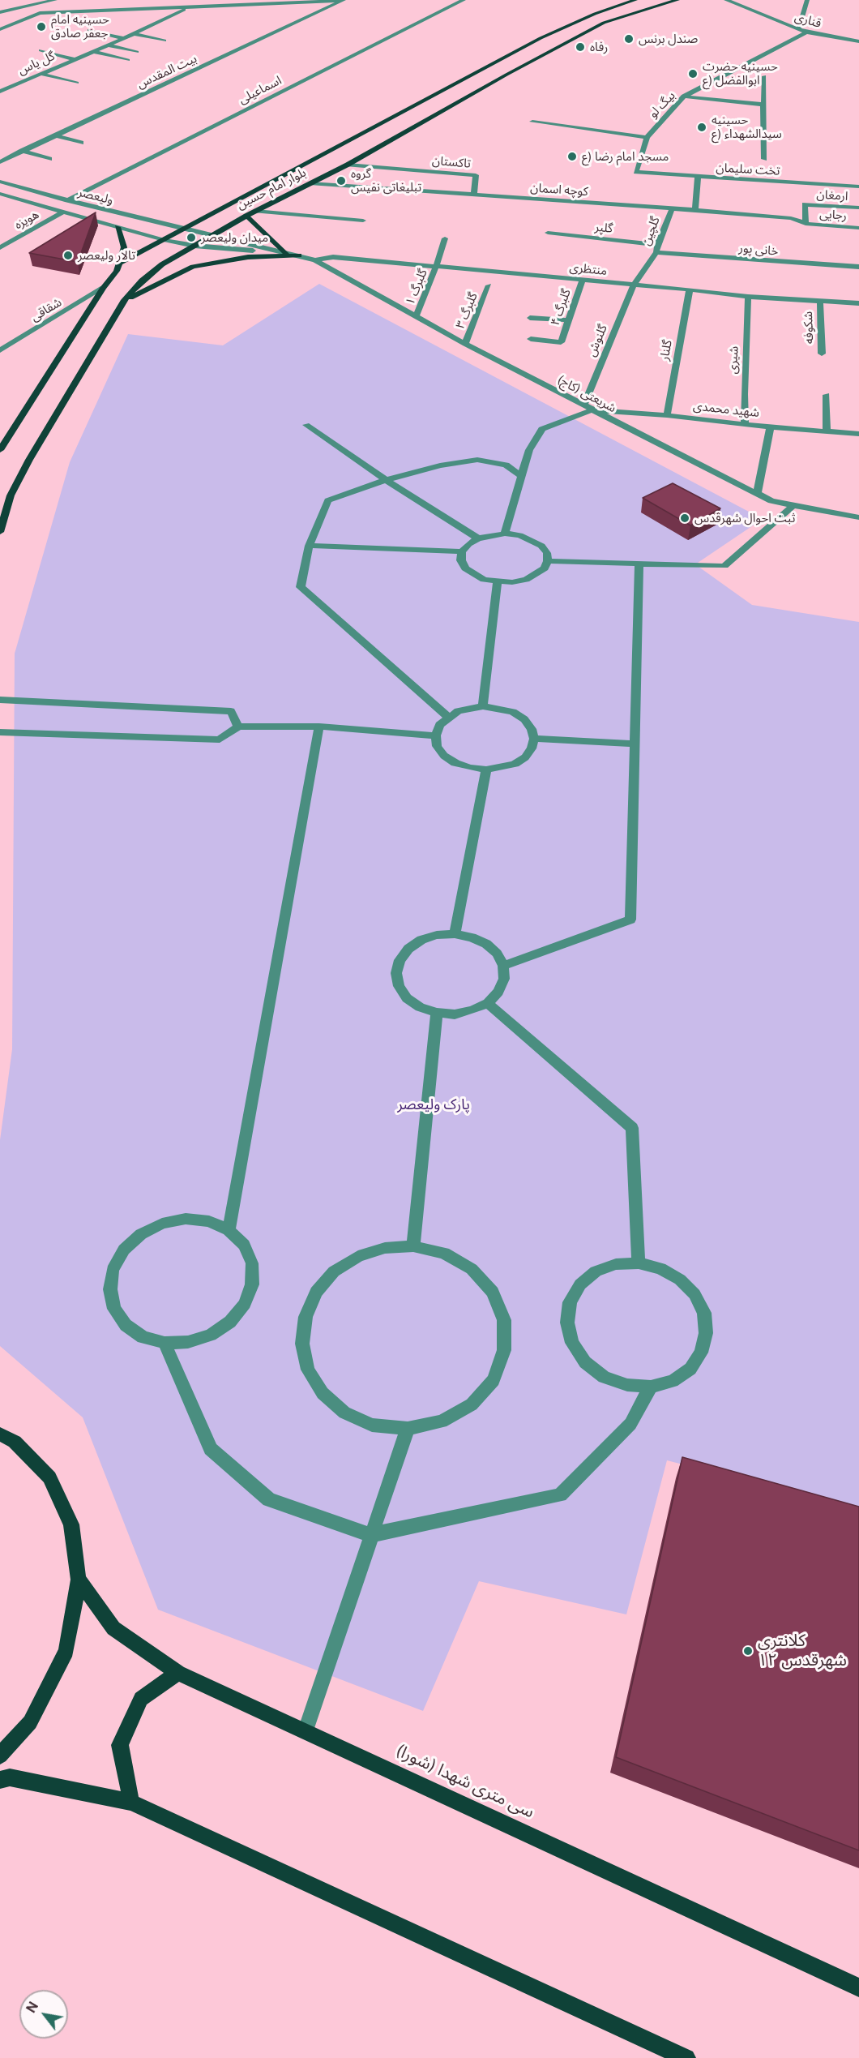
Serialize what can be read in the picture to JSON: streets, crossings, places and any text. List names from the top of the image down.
{
  "streets": {
    "main road": ["بلوار امام حسین", "سی متری شهدا (شورا)"],
    "street": [
      "قناری",
      "گل یاس",
      "بیت المقدس",
      "اسماعیلی",
      "بیگ لو",
      "تاکستان",
      "تخت سلیمان",
      "کوچه اسمان",
      "ارمغان",
      "ولیعصر",
      "رجایی",
      "هویزه",
      "گلپر",
      "گلچین",
      "خانی پور",
      "منتظری",
      "گلبرگ ۱",
      "گلبرگ ۴",
      "شقاقی",
      "گلبرگ ۳",
      "شکوفه",
      "گلنوش",
      "گلنار",
      "شیری",
      "شریعتی (کاج)",
      "شهید محمدی"
    ]
  },
  "crossings": [
    ["قناری", "بیگ لو"],
    ["اسماعیلی", "ولیعصر"],
    ["بیگ لو", "تخت سلیمان"],
    ["تاکستان", "بلوار امام حسین"],
    ["تاکستان", "کوچه اسمان"],
    ["بلوار امام حسین", "کوچه اسمان"],
    ["بلوار امام حسین", "ولیعصر"],
    ["بلوار امام حسین", "شقاقی"],
    ["کوچه اسمان", "ارمغان"],
    ["کوچه اسمان", "رجایی"],
    ["کوچه اسمان", "گلچین"],
    ["ارمغان", "رجایی"],
    ["ولیعصر", "هویزه"],
    ["گلپر", "گلچین"],
    ["گلپر", "خانی پور"],
    ["گلچین", "خانی پور"],
    ["گلچین", "منتظری"],
    ["گلچین", "گلنوش"],
    ["منتظری", "گلبرگ ۱"],
    ["منتظری", "گلبرگ ۴"],
    ["منتظری", "شکوفه"],
    ["منتظری", "گلنوش"],
    ["منتظری", "گلنار"],
    ["منتظری", "شیری"],
    ["منتظری", "شریعتی (کاج)"],
    ["گلبرگ ۱", "شریعتی (کاج)"],
    ["گلبرگ ۳", "شریعتی (کاج)"],
    ["گلنوش", "شریعتی (کاج)"],
    ["گلنار", "شهید محمدی"],
    ["شیری", "شهید محمدی"],
    ["شریعتی (کاج)", "شهید محمدی"]
  ],
  "parks": ["پارک ولیعصر"],
  "places": [
    "حسینیه امام جعفر صادق",
    "صندل برنس",
    "رفاه",
    "حسینیه حضرت ابوالفضل (ع",
    "حسینیه سیدالشهداء (ع",
    "مسجد امام رضا (ع",
    "گروه تبلیغاتی نفیس",
    "میدان ولیعصر",
    "تالار ولیعصر",
    "ثبت احوال شهرقدس",
    "کلانتری ۱۲ شهرقدس"
  ],
  "north": "top left"
}
